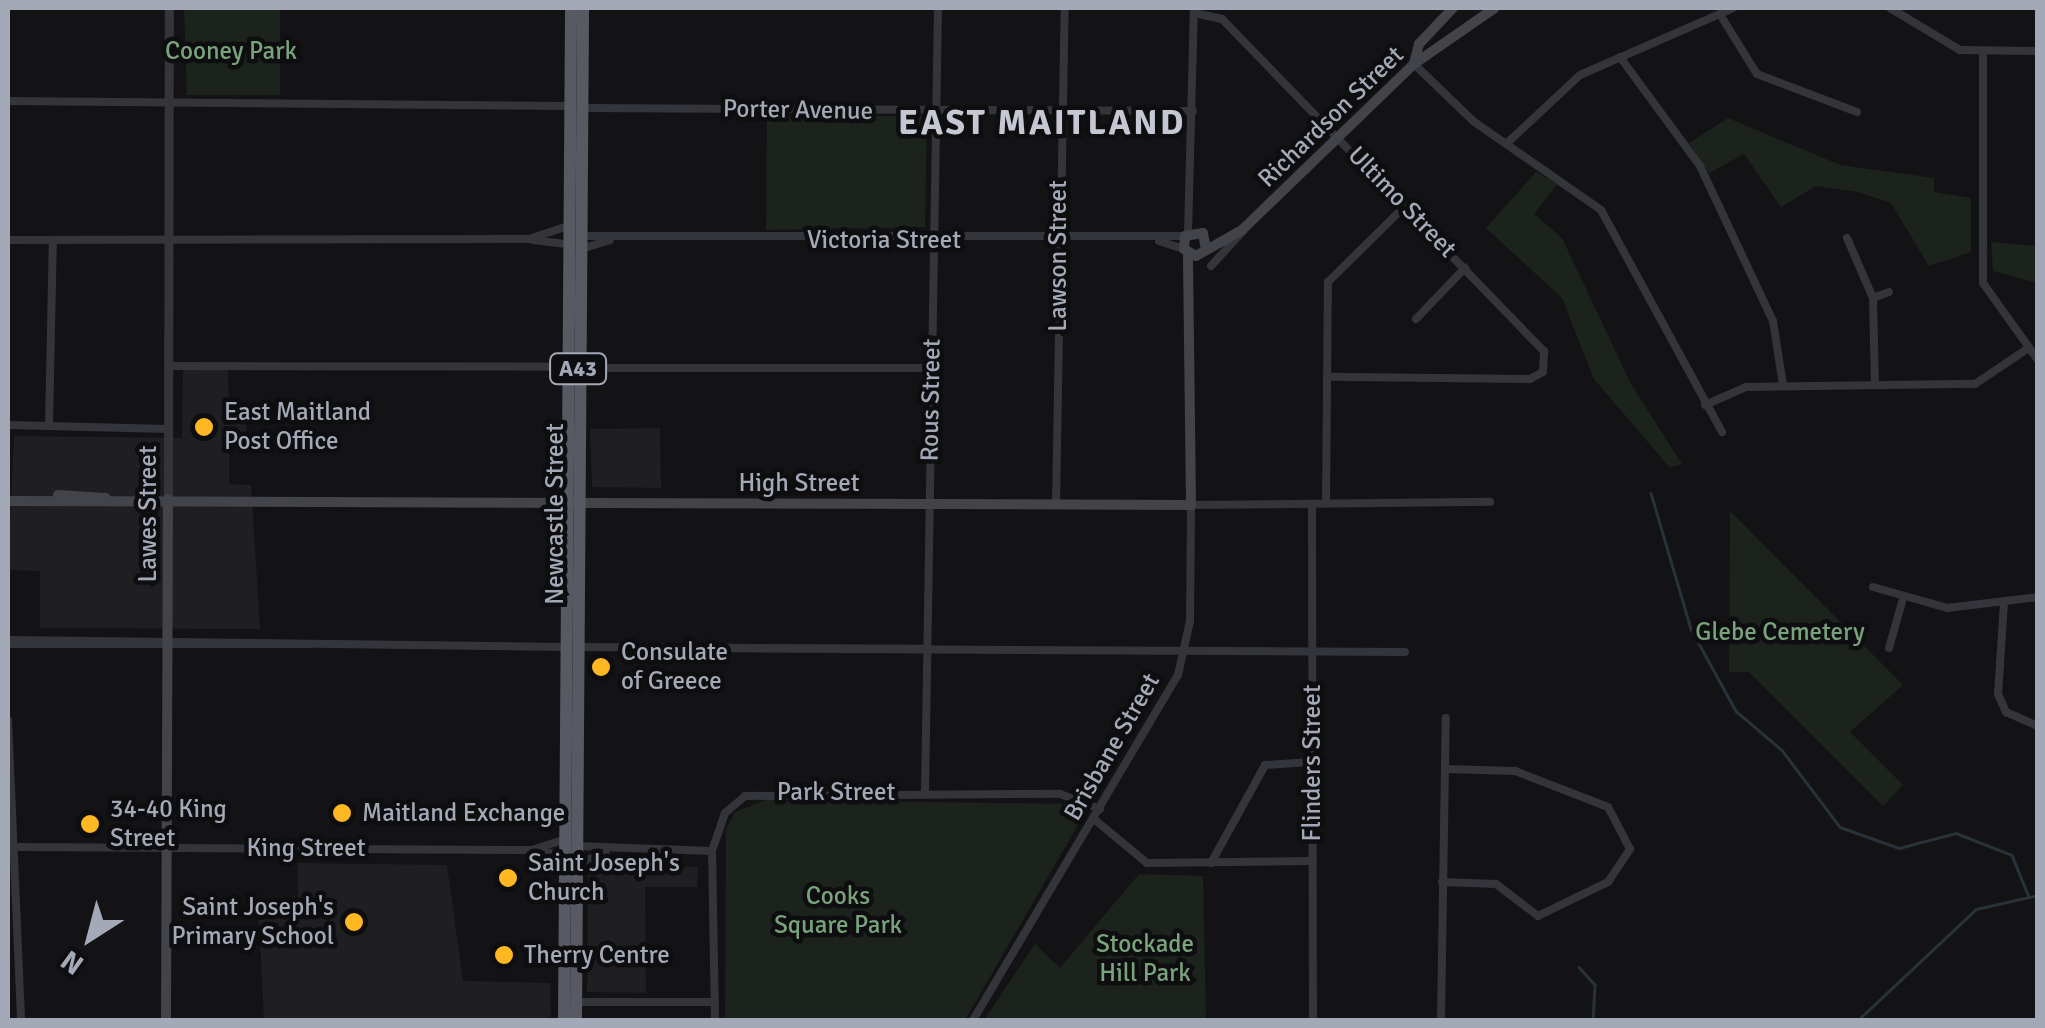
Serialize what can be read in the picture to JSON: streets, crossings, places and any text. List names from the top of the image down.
{
  "streets": {
    "highway": ["A43", "Newcastle Street"],
    "main road": [
      "Richardson Street",
      "High Street",
      "Lawes Street",
      "Brisbane Street"
    ],
    "street": [
      "Porter Avenue",
      "Ultimo Street",
      "Victoria Street",
      "Lawson Street",
      "Rous Street",
      "Flinders Street",
      "Park Street",
      "King Street"
    ]
  },
  "crossings": [
    ["Porter Avenue", "Lawson Street"],
    ["Porter Avenue", "Rous Street"],
    ["Porter Avenue", "Lawes Street"],
    ["Porter Avenue", "Newcastle Street"],
    ["Richardson Street", "Ultimo Street"],
    ["Richardson Street", "Brisbane Street"],
    ["Victoria Street", "Lawson Street"],
    ["Victoria Street", "Rous Street"],
    ["Victoria Street", "Lawes Street"],
    ["Victoria Street", "Newcastle Street"],
    ["Victoria Street", "Brisbane Street"],
    ["Lawson Street", "High Street"],
    ["Rous Street", "High Street"],
    ["Rous Street", "Park Street"],
    ["High Street", "Lawes Street"],
    ["High Street", "Newcastle Street"],
    ["High Street", "Brisbane Street"],
    ["High Street", "Flinders Street"],
    ["Lawes Street", "King Street"],
    ["Newcastle Street", "King Street"],
    ["Brisbane Street", "Park Street"],
    ["Park Street", "King Street"]
  ],
  "districts": ["EAST MAITLAND"],
  "parks": [
    "Cooney Park",
    "Glebe Cemetery",
    "Cooks Square Park",
    "Stockade Hill Park"
  ],
  "places": [
    "East Maitland Post Office",
    "Consulate of Greece",
    "Maitland Exchange",
    "34-40 King Street",
    "Saint Joseph's Church",
    "Saint Joseph's Primary School",
    "Therry Centre"
  ],
  "north": "bottom left"
}
